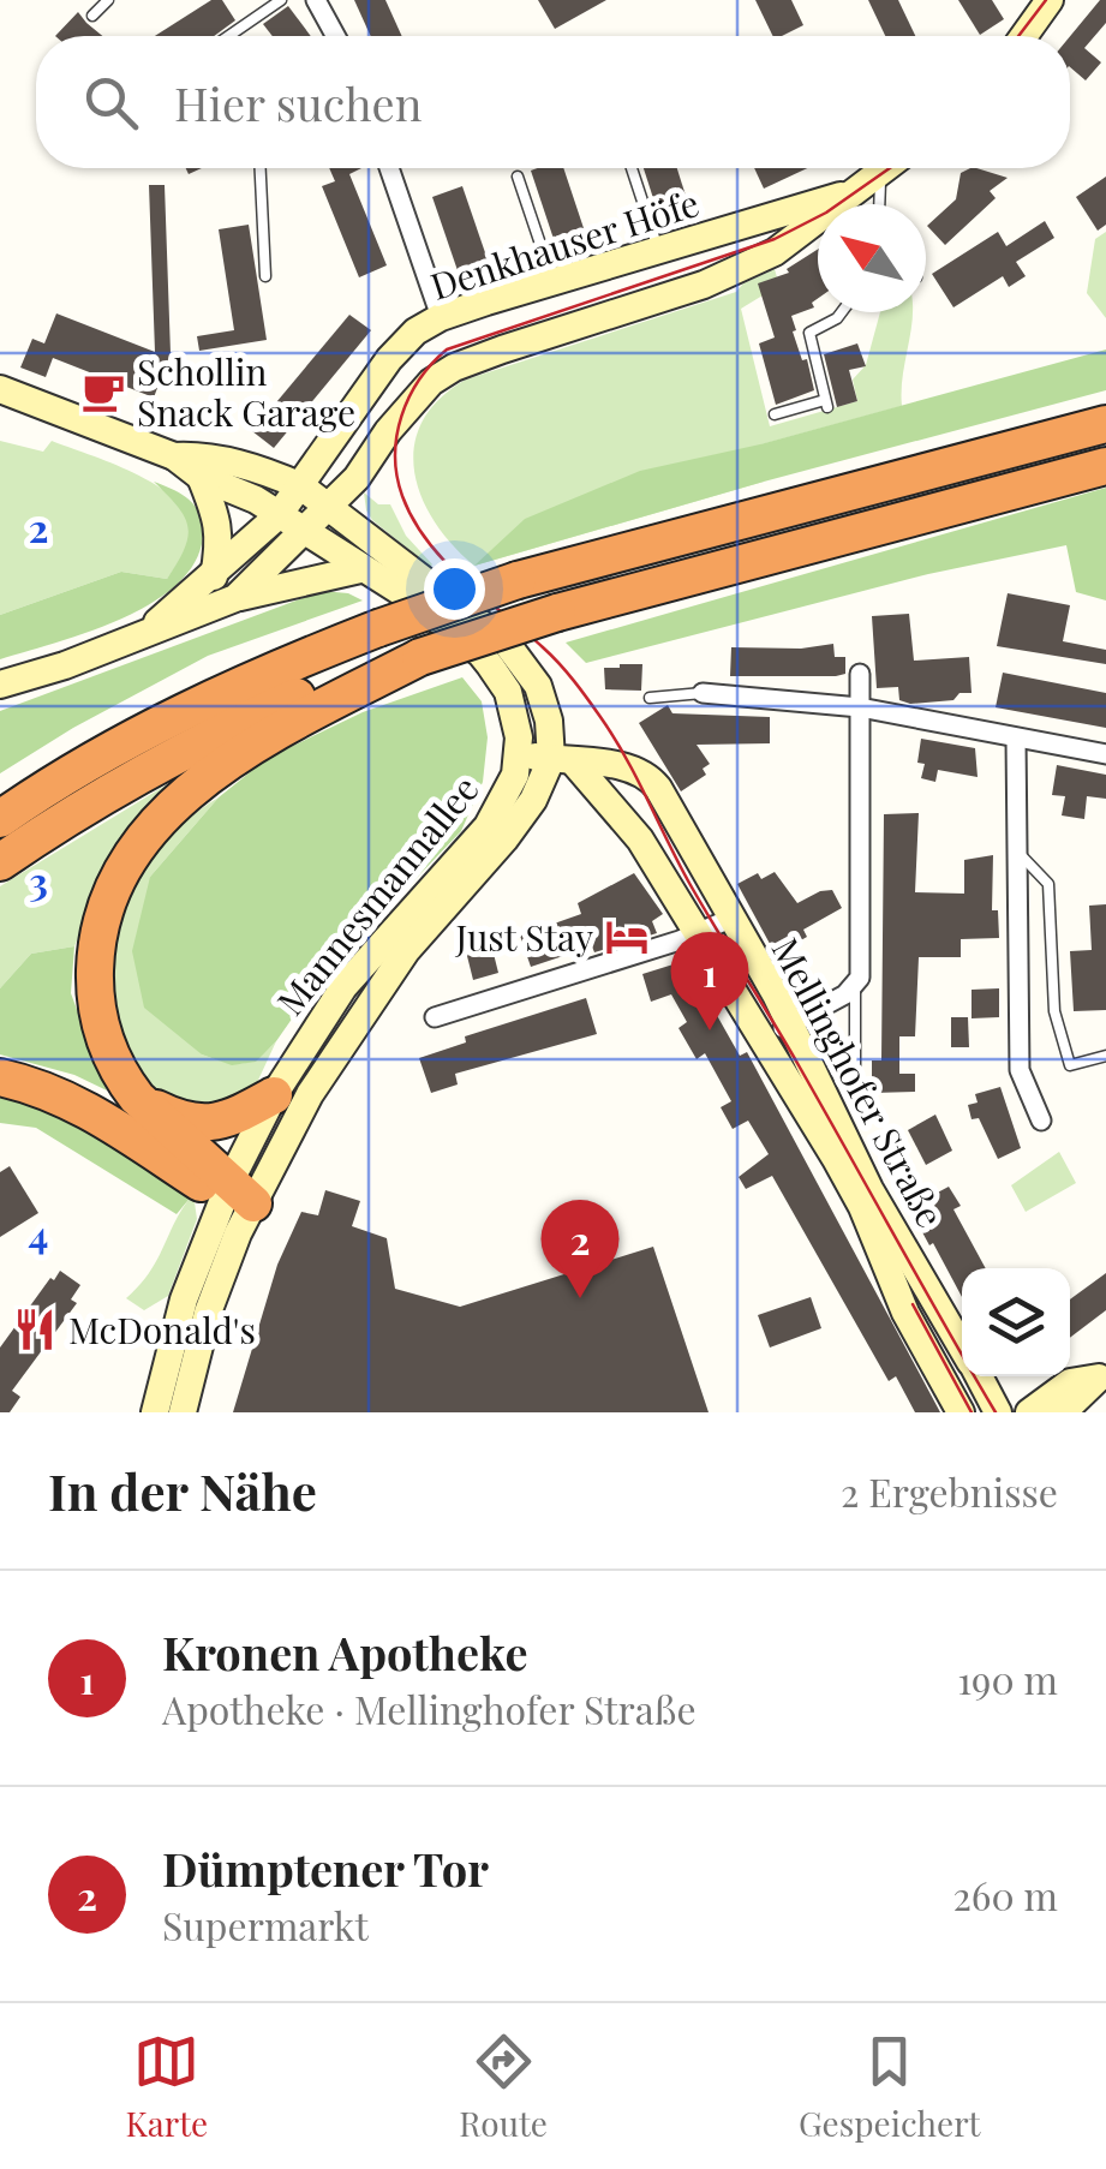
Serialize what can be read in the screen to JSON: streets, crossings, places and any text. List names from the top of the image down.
{
  "streets": {
    "main road": ["Denkhauser Höfe", "Mannesmannallee", "Mellinghofer Straße"]
  },
  "crossings": [
    ["Mannesmannallee", "Mellinghofer Straße"]
  ],
  "places": {
    "cafe": ["Schollin Snack Garage"],
    "hotel": ["Just Stay"],
    "restaurant": ["McDonald's"]
  },
  "north": "top left",
  "page": {
    "search": "Hier suchen",
    "pins": ["1", "2"],
    "heading": ["In der Nähe", "2 Ergebnisse"],
    "list": [
      {
        "mark": "1",
        "name": "Kronen Apotheke",
        "note": "Apotheke · Mellinghofer Straße",
        "value": "190 m"
      },
      {
        "mark": "2",
        "name": "Dümptener Tor",
        "note": "Supermarkt",
        "value": "260 m"
      }
    ],
    "nav": ["Karte", "Route", "Gespeichert"]
  },
  "grid": {
    "rows": ["2", "3", "4"]
  }
}
